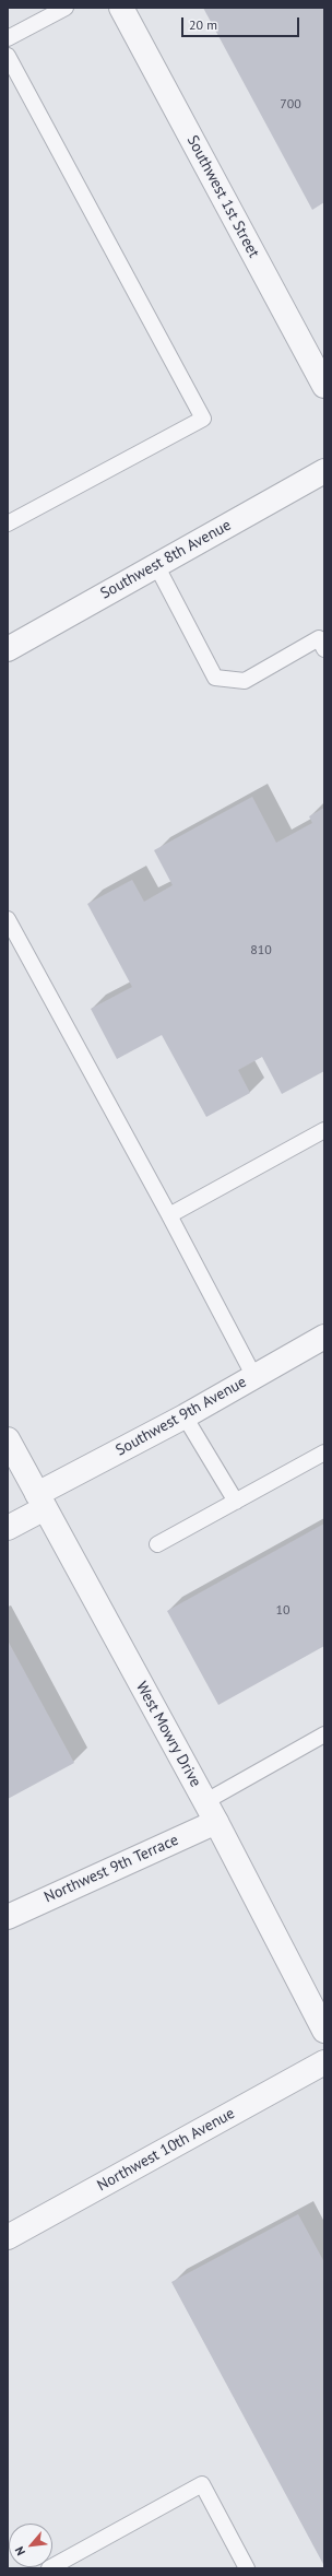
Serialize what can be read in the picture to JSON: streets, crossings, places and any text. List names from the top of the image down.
{
  "streets": {
    "street": [
      "Southwest 1st Street",
      "Southwest 8th Avenue",
      "Southwest 9th Avenue",
      "West Mowry Drive",
      "Northwest 9th Terrace",
      "Northwest 10th Avenue"
    ]
  },
  "crossings": [
    ["Southwest 9th Avenue", "West Mowry Drive"],
    ["West Mowry Drive", "Northwest 9th Terrace"]
  ],
  "house_numbers": ["700", "810", "10"],
  "scale_bar": "20 m",
  "north": "bottom left"
}
